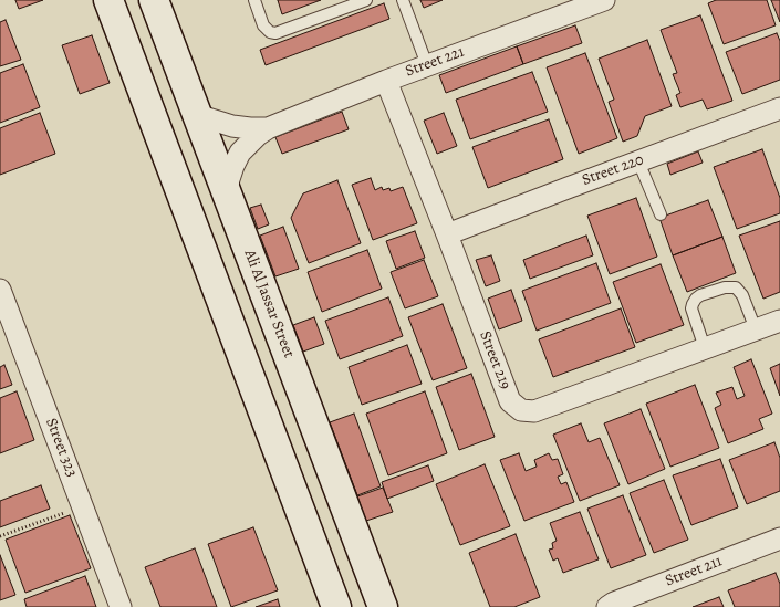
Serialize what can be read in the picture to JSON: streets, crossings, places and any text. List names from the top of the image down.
{
  "streets": {
    "street": [
      "Street 221",
      "Street 220",
      "Ali Al Jassar Street",
      "Street 219",
      "Street 323",
      "Street 211"
    ]
  },
  "crossings": [
    ["Street 221", "Ali Al Jassar Street"],
    ["Street 221", "Street 219"],
    ["Street 220", "Street 219"]
  ]
}
